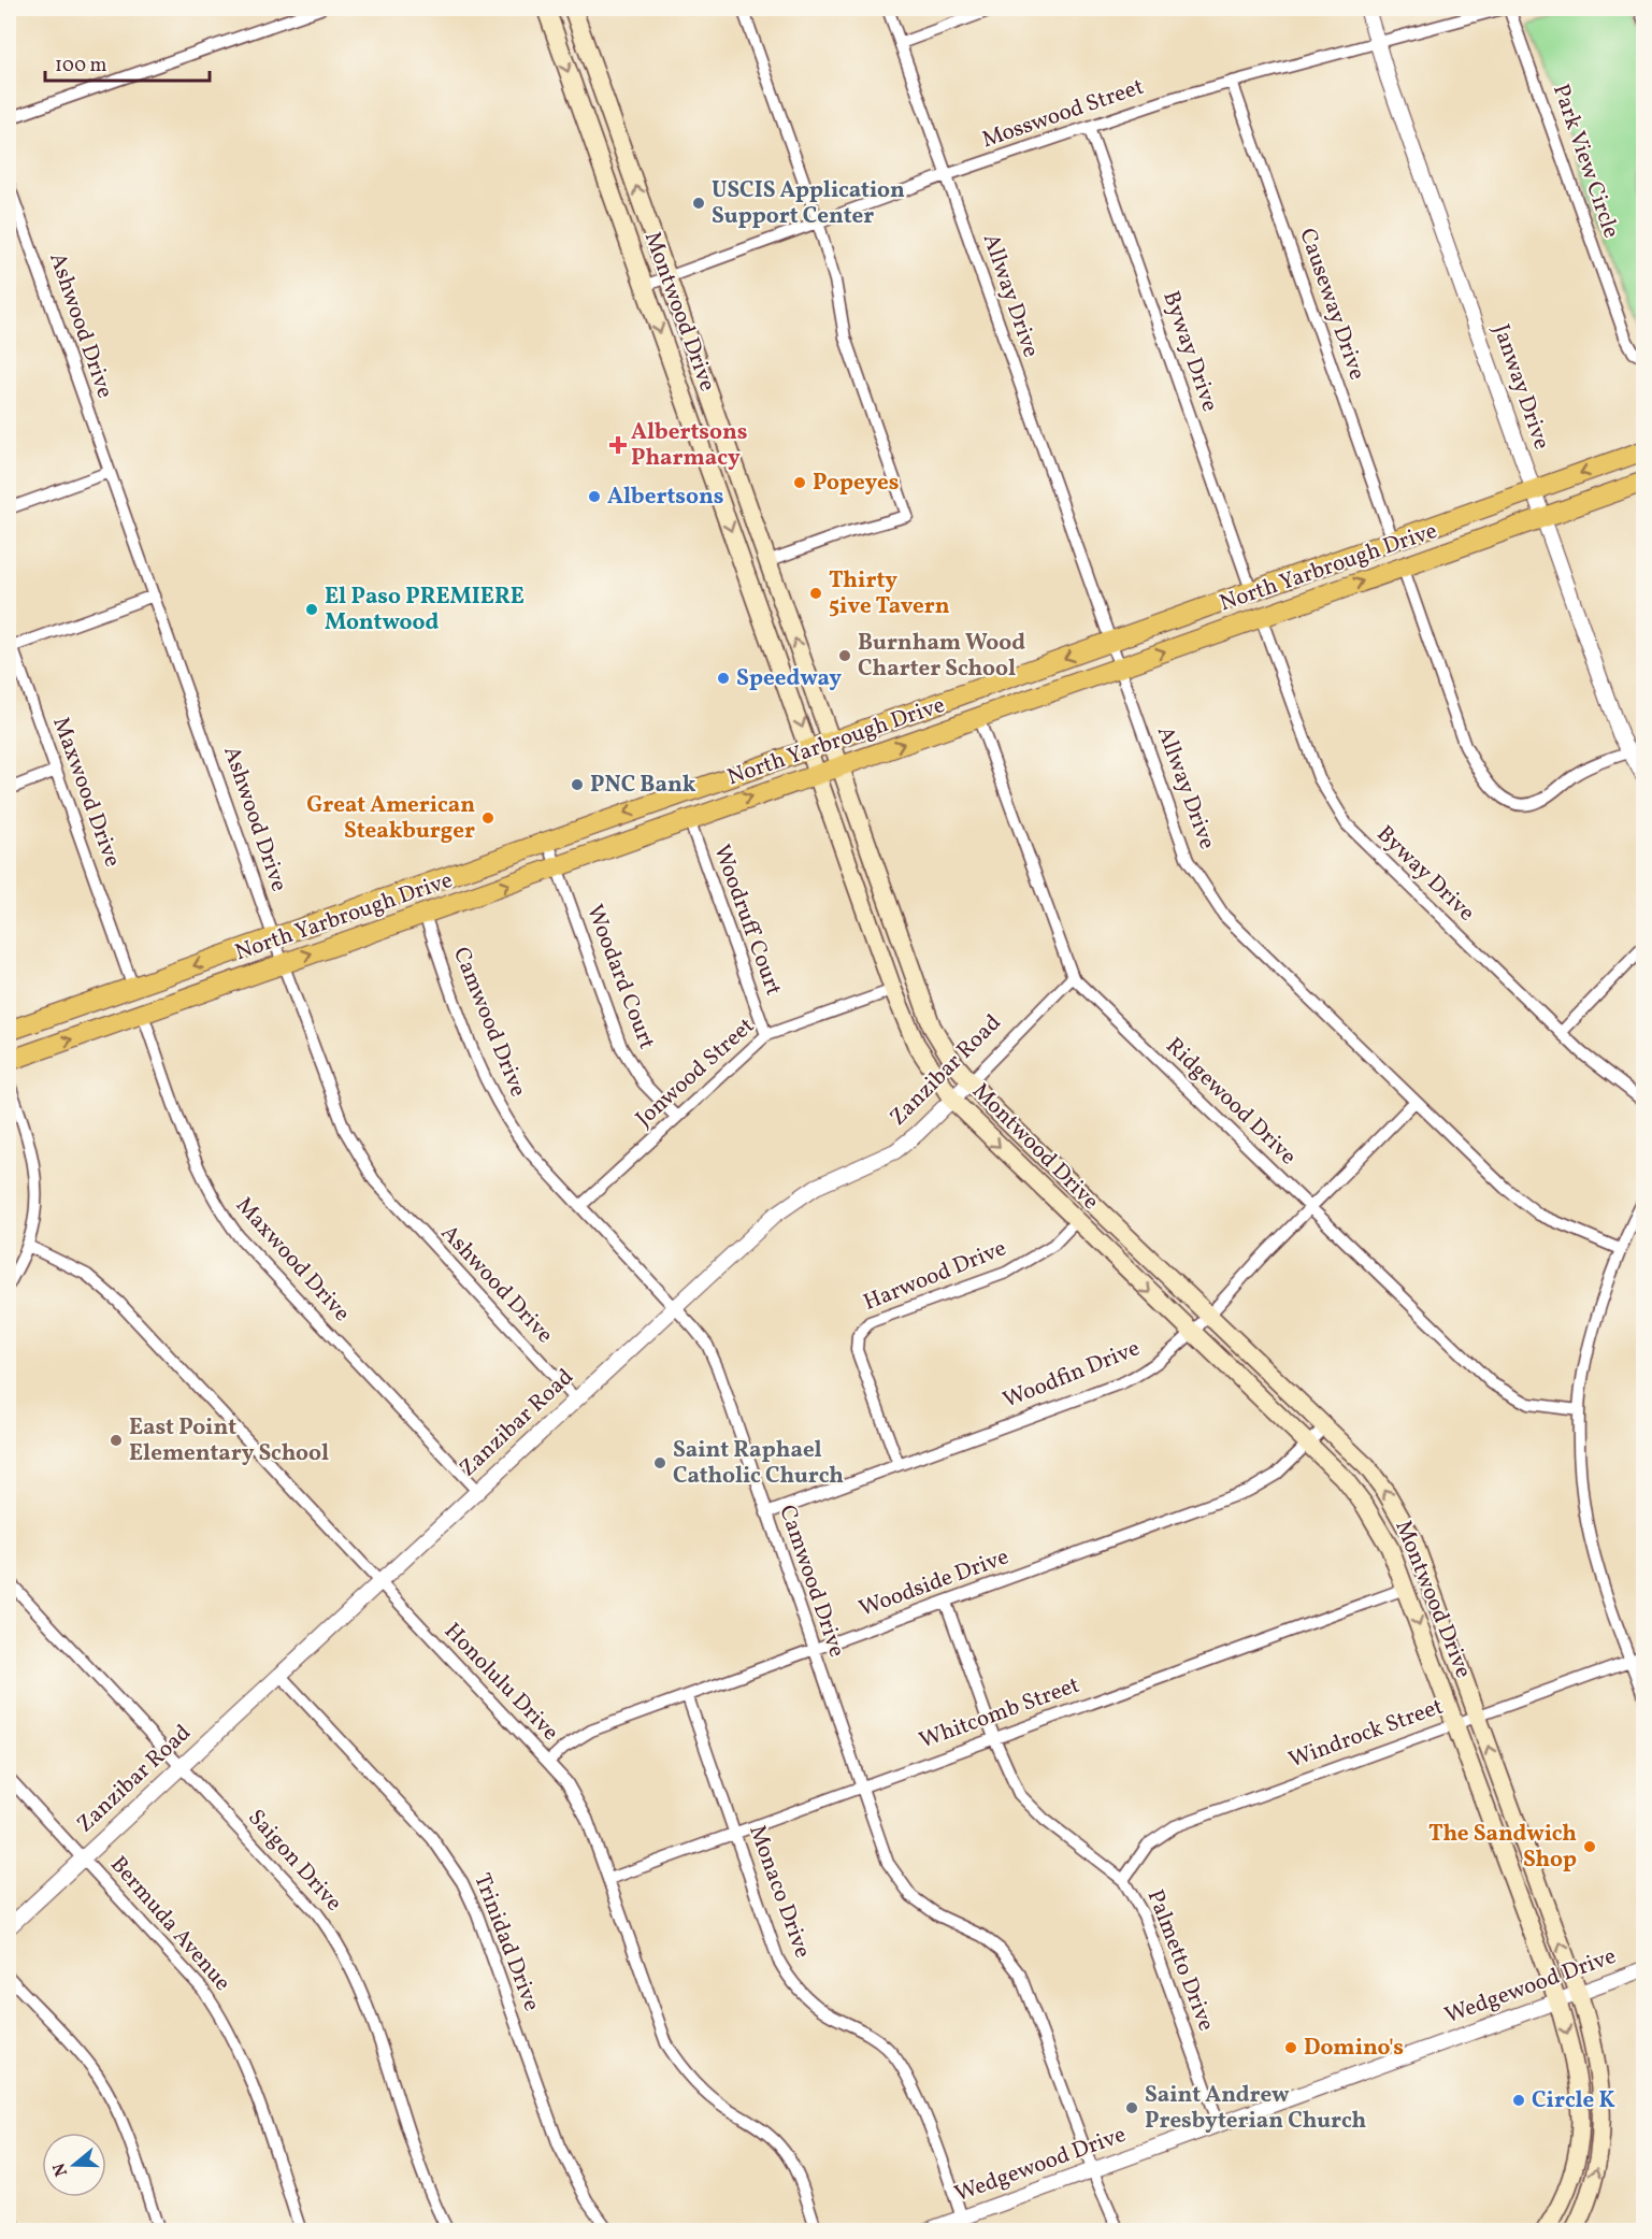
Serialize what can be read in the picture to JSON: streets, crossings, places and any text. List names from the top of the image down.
{
  "streets": {
    "main road": ["Montwood Drive", "North Yarbrough Drive"],
    "street": [
      "Mosswood Street",
      "Park View Circle",
      "Allway Drive",
      "Causeway Drive",
      "Ashwood Drive",
      "Byway Drive",
      "Janway Drive",
      "Maxwood Drive",
      "Woodruff Court",
      "Woodard Court",
      "Camwood Drive",
      "Zanzibar Road",
      "Jonwood Street",
      "Ridgewood Drive",
      "Harwood Drive",
      "Woodfin Drive",
      "Woodside Drive",
      "Honolulu Drive",
      "Whitcomb Street",
      "Windrock Street",
      "Saigon Drive",
      "Monaco Drive",
      "Bermuda Avenue",
      "Trinidad Drive",
      "Palmetto Drive",
      "Wedgewood Drive"
    ]
  },
  "crossings": [
    ["Mosswood Street", "Allway Drive"],
    ["Mosswood Street", "Causeway Drive"],
    ["Mosswood Street", "Montwood Drive"],
    ["Mosswood Street", "Byway Drive"],
    ["Mosswood Street", "Janway Drive"],
    ["Allway Drive", "North Yarbrough Drive"],
    ["Allway Drive", "Woodfin Drive"],
    ["Causeway Drive", "North Yarbrough Drive"],
    ["Montwood Drive", "North Yarbrough Drive"],
    ["Montwood Drive", "Zanzibar Road"],
    ["Montwood Drive", "Jonwood Street"],
    ["Montwood Drive", "Harwood Drive"],
    ["Montwood Drive", "Woodfin Drive"],
    ["Montwood Drive", "Woodside Drive"],
    ["Montwood Drive", "Whitcomb Street"],
    ["Montwood Drive", "Windrock Street"],
    ["Montwood Drive", "Wedgewood Drive"],
    ["Ashwood Drive", "North Yarbrough Drive"],
    ["Ashwood Drive", "Zanzibar Road"],
    ["Byway Drive", "North Yarbrough Drive"],
    ["Janway Drive", "North Yarbrough Drive"],
    ["North Yarbrough Drive", "Maxwood Drive"],
    ["North Yarbrough Drive", "Woodruff Court"],
    ["North Yarbrough Drive", "Woodard Court"],
    ["North Yarbrough Drive", "Camwood Drive"],
    ["North Yarbrough Drive", "Ridgewood Drive"],
    ["Maxwood Drive", "Zanzibar Road"],
    ["Woodruff Court", "Jonwood Street"],
    ["Woodard Court", "Jonwood Street"],
    ["Camwood Drive", "Zanzibar Road"],
    ["Camwood Drive", "Jonwood Street"],
    ["Camwood Drive", "Woodfin Drive"],
    ["Camwood Drive", "Woodside Drive"],
    ["Camwood Drive", "Whitcomb Street"],
    ["Camwood Drive", "Wedgewood Drive"],
    ["Zanzibar Road", "Ridgewood Drive"],
    ["Zanzibar Road", "Honolulu Drive"],
    ["Zanzibar Road", "Saigon Drive"],
    ["Zanzibar Road", "Bermuda Avenue"],
    ["Zanzibar Road", "Trinidad Drive"],
    ["Ridgewood Drive", "Woodfin Drive"],
    ["Harwood Drive", "Woodfin Drive"],
    ["Woodside Drive", "Honolulu Drive"],
    ["Woodside Drive", "Monaco Drive"],
    ["Woodside Drive", "Palmetto Drive"],
    ["Honolulu Drive", "Whitcomb Street"],
    ["Whitcomb Street", "Monaco Drive"],
    ["Whitcomb Street", "Palmetto Drive"],
    ["Windrock Street", "Palmetto Drive"],
    ["Monaco Drive", "Wedgewood Drive"],
    ["Palmetto Drive", "Wedgewood Drive"]
  ],
  "places": {
    "other": [
      "USCIS Application Support Center",
      "Popeyes",
      "Albertsons",
      "Thirty 5ive Tavern",
      "El Paso PREMIERE Montwood",
      "Burnham Wood Charter School",
      "Speedway",
      "PNC Bank",
      "Great American Steakburger",
      "East Point Elementary School",
      "Saint Raphael Catholic Church",
      "The Sandwich Shop",
      "Domino's",
      "Circle K",
      "Saint Andrew Presbyterian Church"
    ],
    "health": ["Albertsons Pharmacy"]
  },
  "scale_bar": "100 m",
  "north": "left"
}
